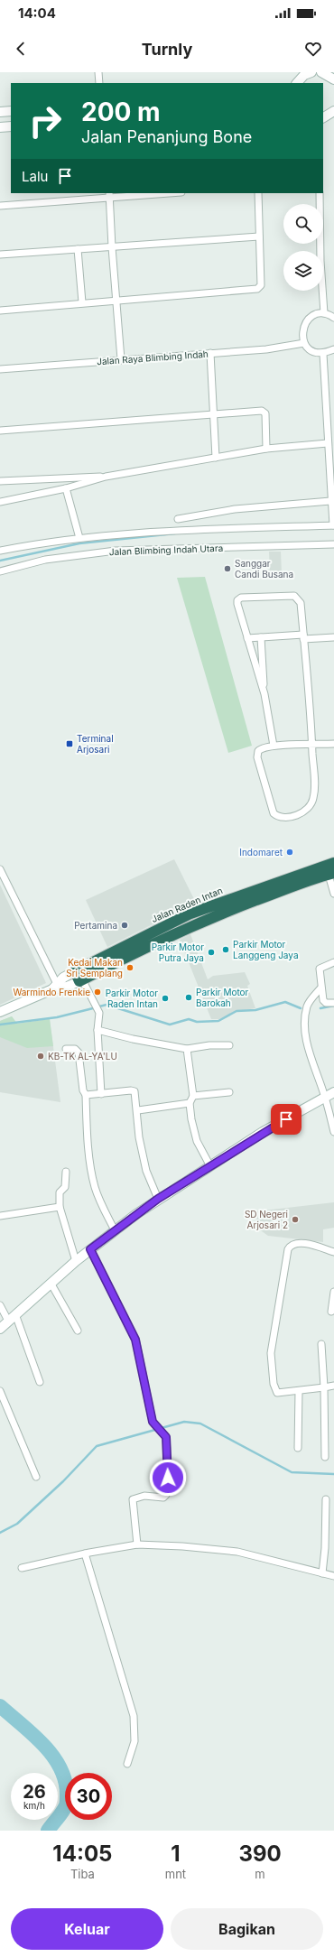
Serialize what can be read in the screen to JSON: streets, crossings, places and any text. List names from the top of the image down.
{
  "streets": {
    "highway": ["Jalan Raden Intan"],
    "street": ["Jalan Raya Blimbing Indah", "Jalan Blimbing Indah Utara"]
  },
  "places": {
    "other": [
      "Sanggar Candi Busana",
      "Indomaret",
      "Pertamina",
      "Parkir Motor Langgeng Jaya",
      "Parkir Motor Putra Jaya",
      "Kedai Makan Sri Semplang",
      "Warmindo Frenkie",
      "Parkir Motor Barokah",
      "Parkir Motor Raden Intan",
      "KB-TK AL-YA'LU",
      "SD Negeri Arjosari 2"
    ],
    "transit": ["Terminal Arjosari"]
  },
  "page": {
    "status": "14:04",
    "header": "Turnly",
    "turn": ["200 m", "Jalan Penanjung Bone"],
    "then": "Lalu",
    "speed": "26 km/h",
    "limit": "30",
    "eta": [
      "14:05",
      "Tiba",
      "1",
      "mnt",
      "390",
      "m"
    ],
    "buttons": ["Keluar", "Bagikan"]
  }
}
